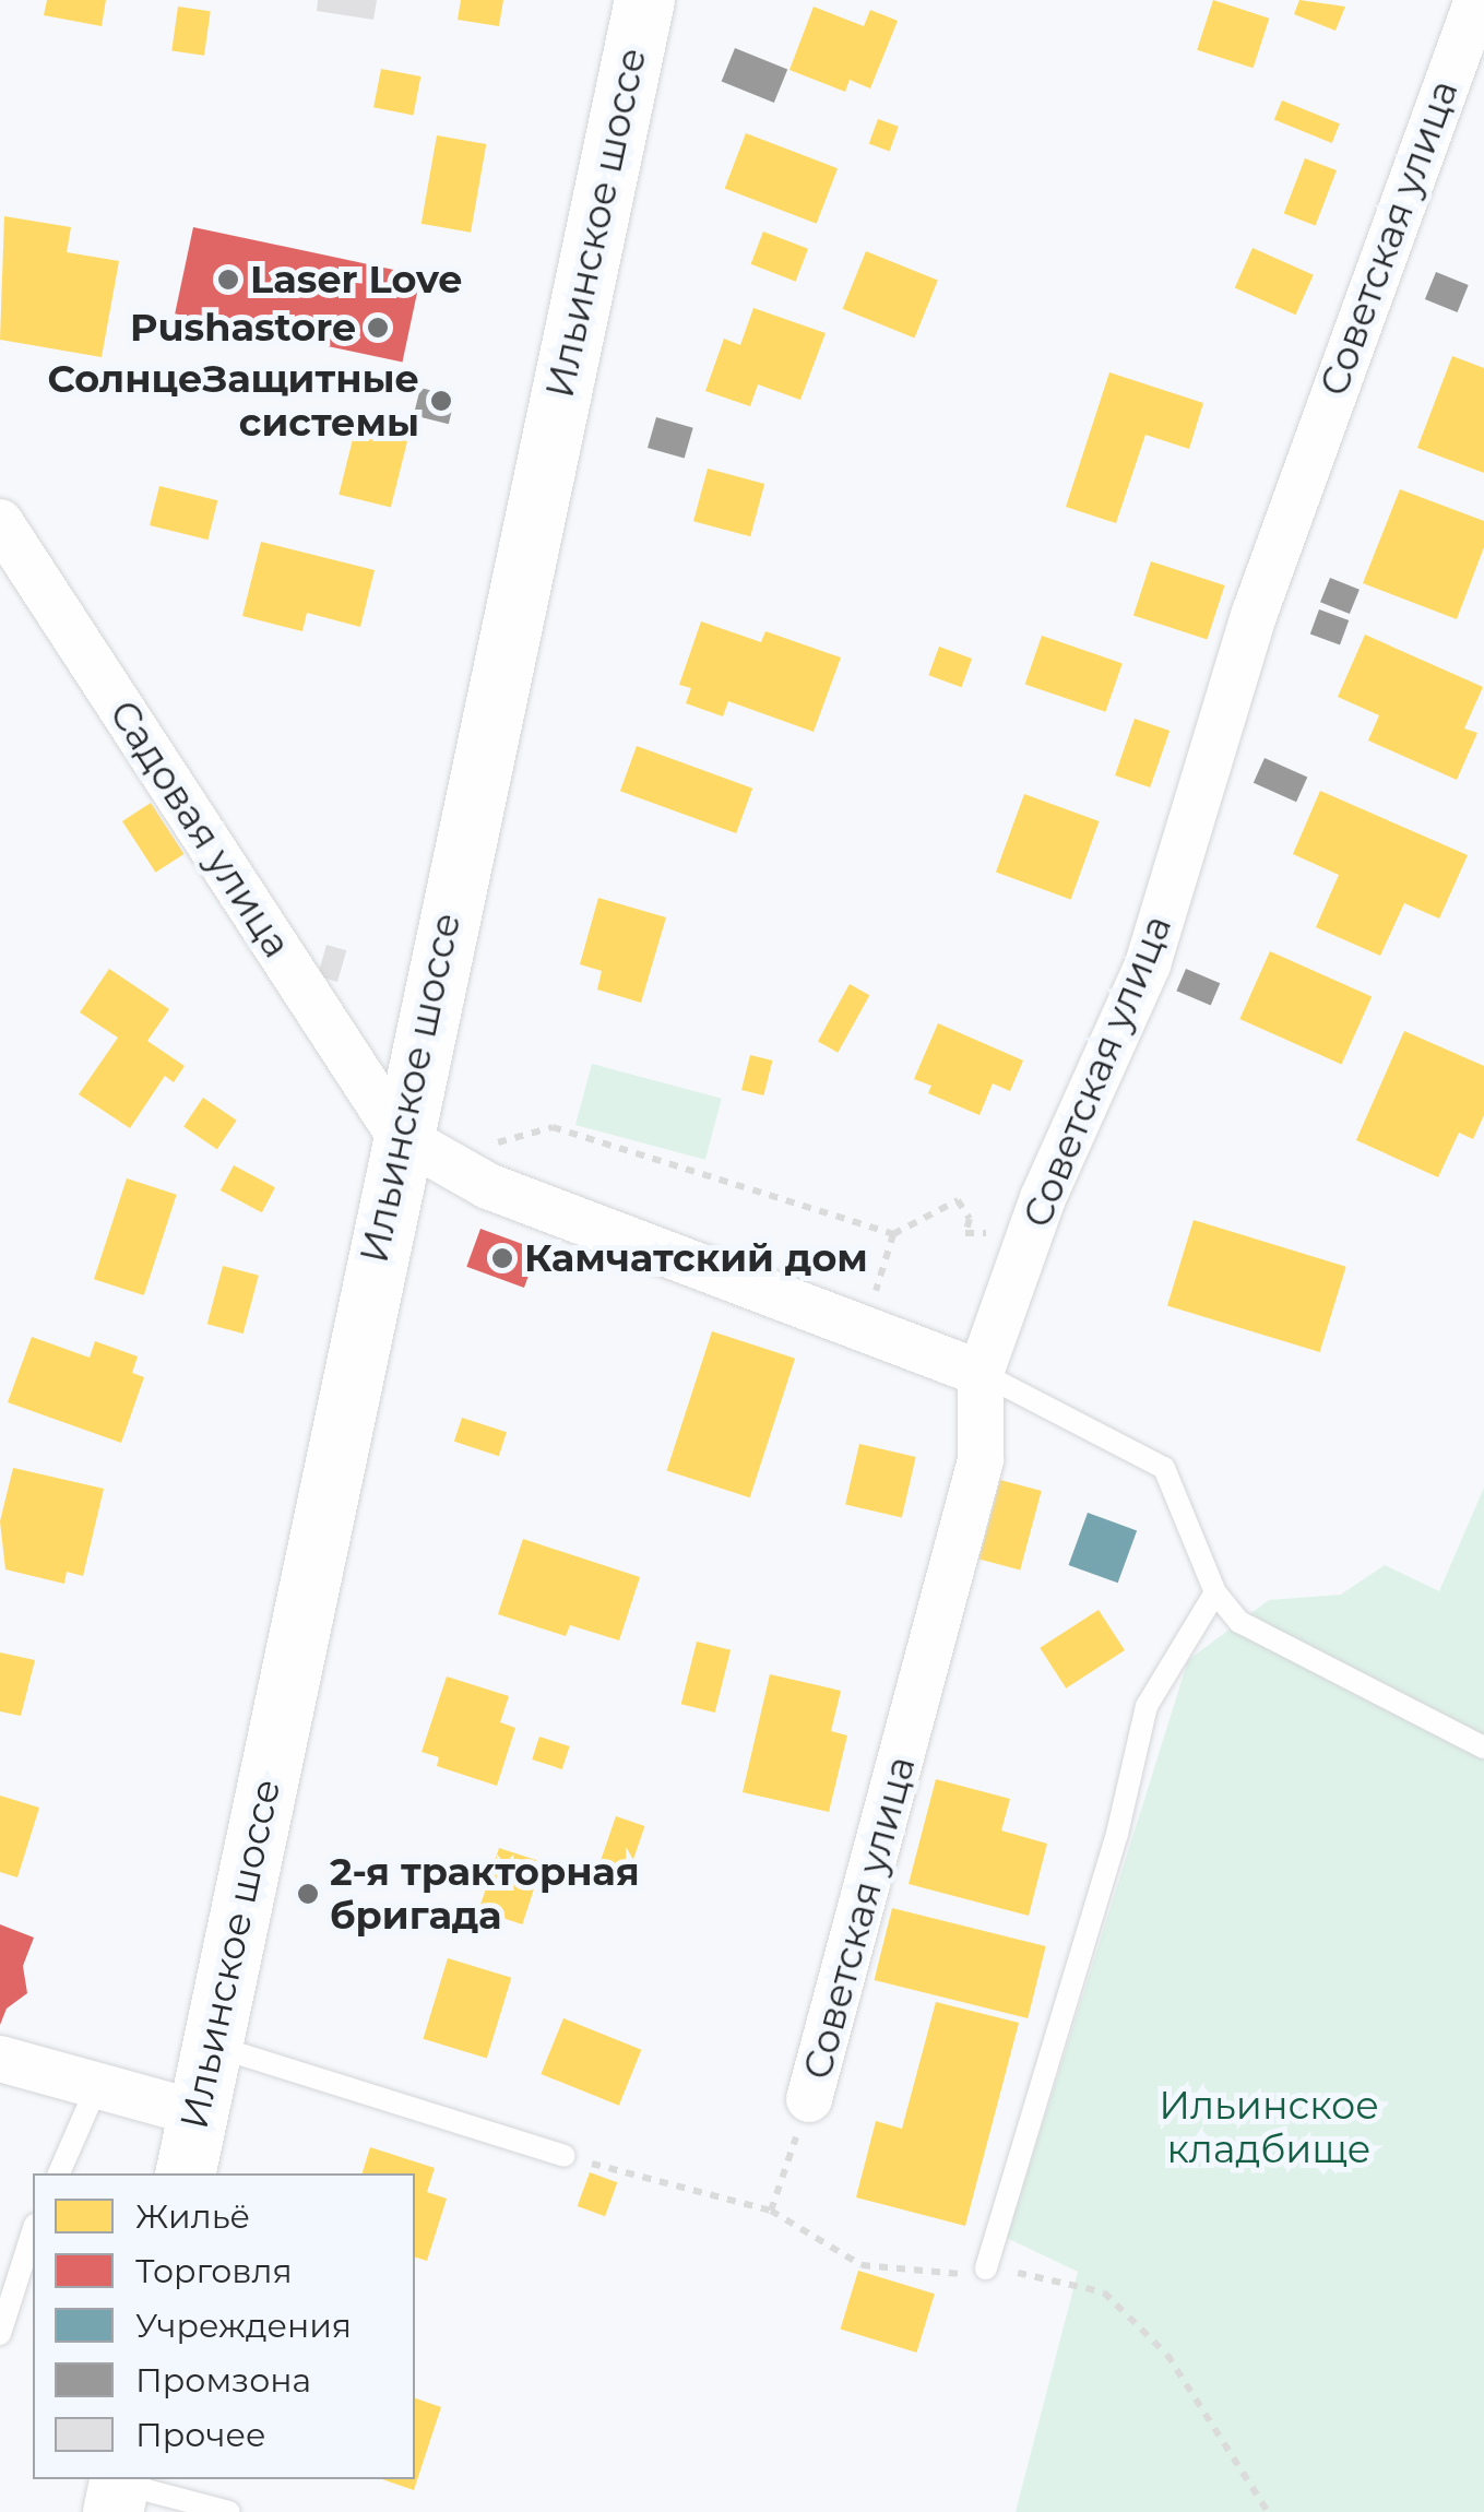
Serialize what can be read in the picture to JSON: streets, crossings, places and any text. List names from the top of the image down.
{
  "streets": {
    "main road": ["Ильинское шоссе"],
    "street": ["Советская улица", "Садовая улица"]
  },
  "crossings": [
    ["Ильинское шоссе", "Садовая улица"]
  ],
  "parks": ["Ильинское кладбище"],
  "places": [
    "Laser Love",
    "Pushastore",
    "СолнцеЗащитные системы",
    "Камчатский дом",
    "2-я тракторная бригада"
  ],
  "legend": [
    "Жильё",
    "Торговля",
    "Учреждения",
    "Промзона",
    "Прочее"
  ]
}
